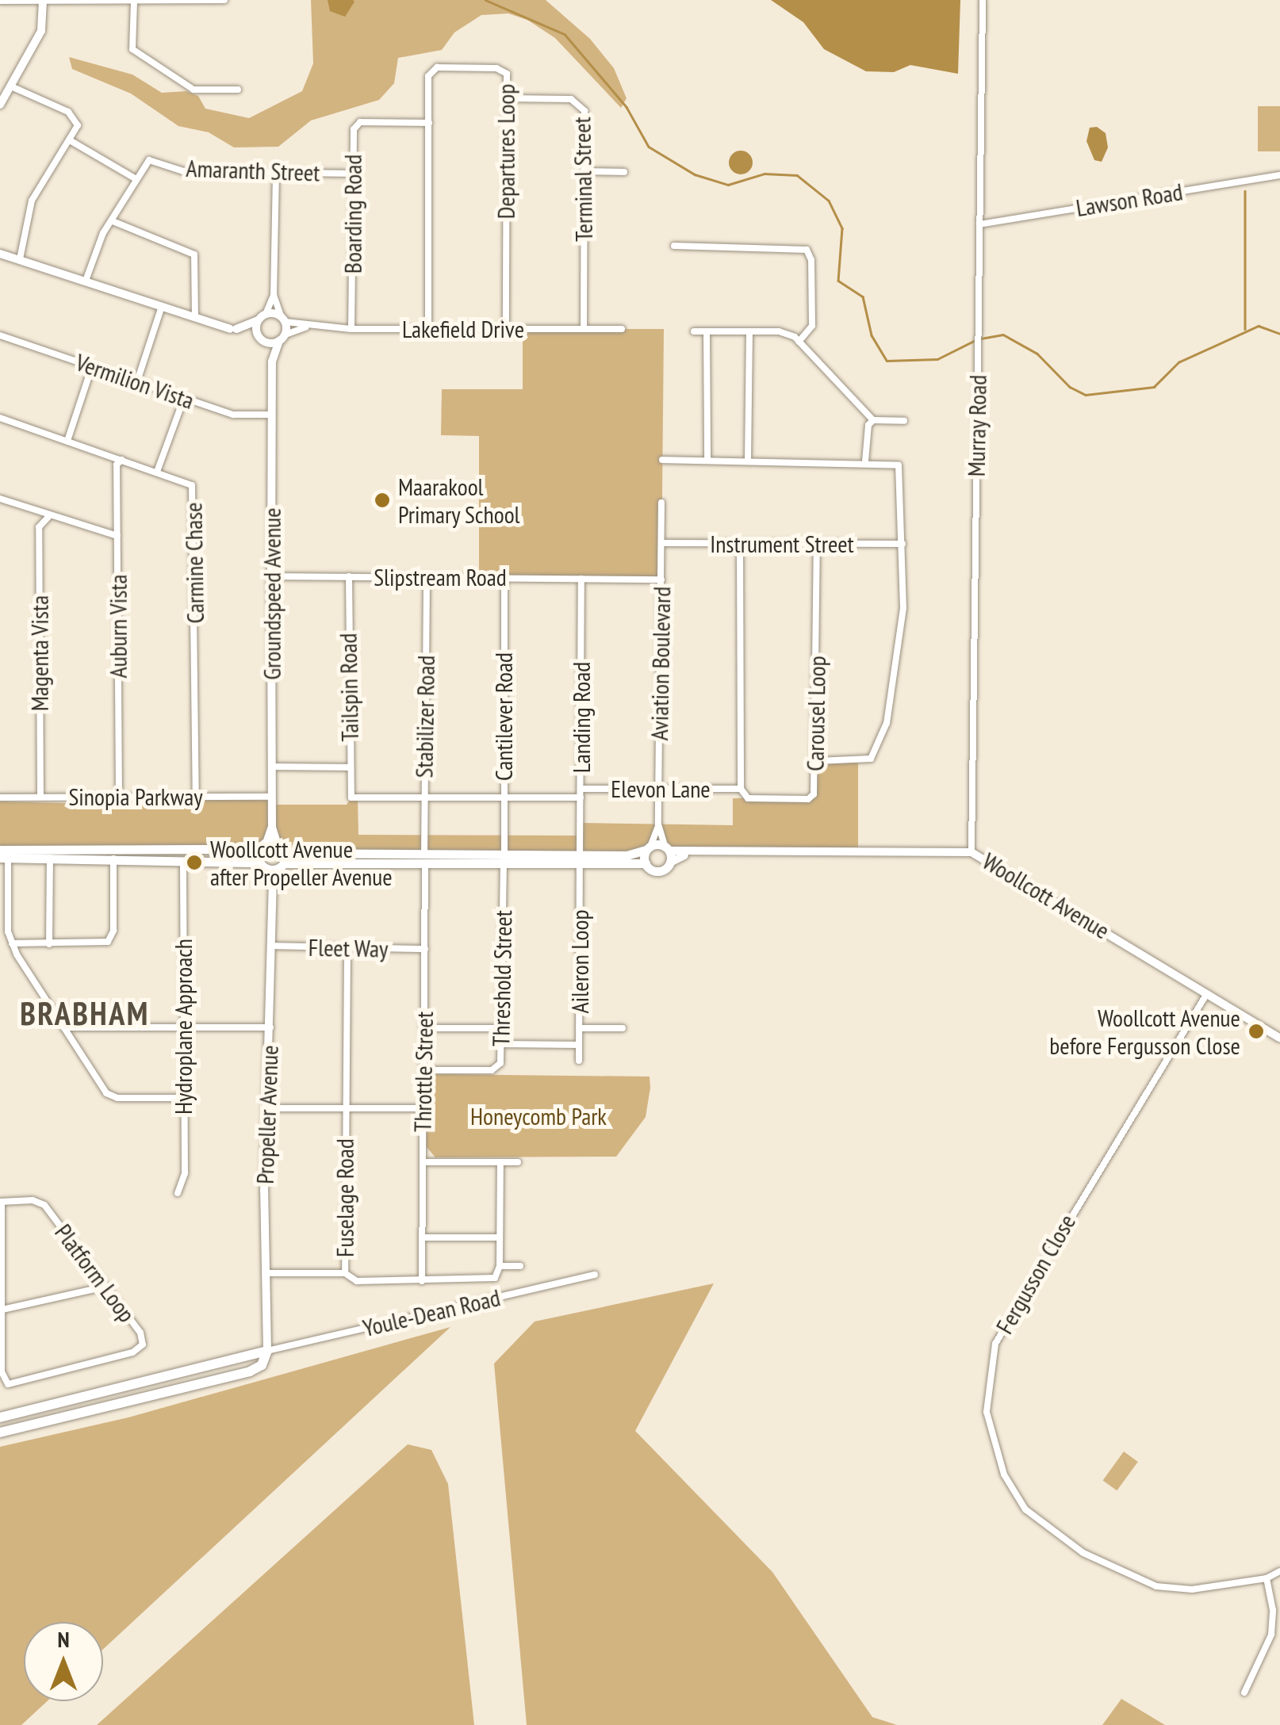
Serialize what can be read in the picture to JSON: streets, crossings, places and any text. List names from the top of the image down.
{
  "streets": {
    "main road": ["Woollcott Avenue", "Youle-Dean Road"],
    "street": [
      "Departures Loop",
      "Amaranth Street",
      "Terminal Street",
      "Lawson Road",
      "Boarding Road",
      "Lakefield Drive",
      "Vermilion Vista",
      "Murray Road",
      "Instrument Street",
      "Carmine Chase",
      "Slipstream Road",
      "Groundspeed Avenue",
      "Auburn Vista",
      "Magenta Vista",
      "Aviation Boulevard",
      "Tailspin Road",
      "Carousel Loop",
      "Stabilizer Road",
      "Cantilever Road",
      "Landing Road",
      "Elevon Lane",
      "Sinopia Parkway",
      "Fleet Way",
      "Aileron Loop",
      "Threshold Street",
      "Hydroplane Approach",
      "Throttle Street",
      "Propeller Avenue",
      "Fuselage Road",
      "Platform Loop",
      "Fergusson Close"
    ]
  },
  "crossings": [
    ["Departures Loop", "Terminal Street"],
    ["Departures Loop", "Boarding Road"],
    ["Departures Loop", "Lakefield Drive"],
    ["Amaranth Street", "Boarding Road"],
    ["Terminal Street", "Lakefield Drive"],
    ["Lawson Road", "Murray Road"],
    ["Boarding Road", "Lakefield Drive"],
    ["Lakefield Drive", "Groundspeed Avenue"],
    ["Vermilion Vista", "Groundspeed Avenue"],
    ["Murray Road", "Woollcott Avenue"],
    ["Instrument Street", "Aviation Boulevard"],
    ["Instrument Street", "Carousel Loop"],
    ["Carmine Chase", "Auburn Vista"],
    ["Carmine Chase", "Sinopia Parkway"],
    ["Slipstream Road", "Groundspeed Avenue"],
    ["Slipstream Road", "Aviation Boulevard"],
    ["Slipstream Road", "Tailspin Road"],
    ["Slipstream Road", "Stabilizer Road"],
    ["Slipstream Road", "Cantilever Road"],
    ["Slipstream Road", "Landing Road"],
    ["Groundspeed Avenue", "Sinopia Parkway"],
    ["Auburn Vista", "Sinopia Parkway"],
    ["Magenta Vista", "Sinopia Parkway"],
    ["Aviation Boulevard", "Elevon Lane"],
    ["Aviation Boulevard", "Woollcott Avenue"],
    ["Tailspin Road", "Stabilizer Road"],
    ["Carousel Loop", "Elevon Lane"],
    ["Stabilizer Road", "Woollcott Avenue"],
    ["Stabilizer Road", "Throttle Street"],
    ["Cantilever Road", "Woollcott Avenue"],
    ["Cantilever Road", "Threshold Street"],
    ["Landing Road", "Elevon Lane"],
    ["Landing Road", "Woollcott Avenue"],
    ["Landing Road", "Aileron Loop"],
    ["Woollcott Avenue", "Aileron Loop"],
    ["Woollcott Avenue", "Threshold Street"],
    ["Woollcott Avenue", "Hydroplane Approach"],
    ["Woollcott Avenue", "Throttle Street"],
    ["Woollcott Avenue", "Propeller Avenue"],
    ["Woollcott Avenue", "Fergusson Close"],
    ["Fleet Way", "Throttle Street"],
    ["Fleet Way", "Propeller Avenue"],
    ["Fleet Way", "Fuselage Road"],
    ["Threshold Street", "Throttle Street"],
    ["Throttle Street", "Fuselage Road"],
    ["Propeller Avenue", "Youle-Dean Road"]
  ],
  "districts": ["BRABHAM"],
  "parks": ["Honeycomb Park"],
  "places": ["Maarakool Primary School", "Woollcott Avenue after Propeller Avenue", "Woollcott Avenue before Fergusson Close"],
  "north": "top"
}
